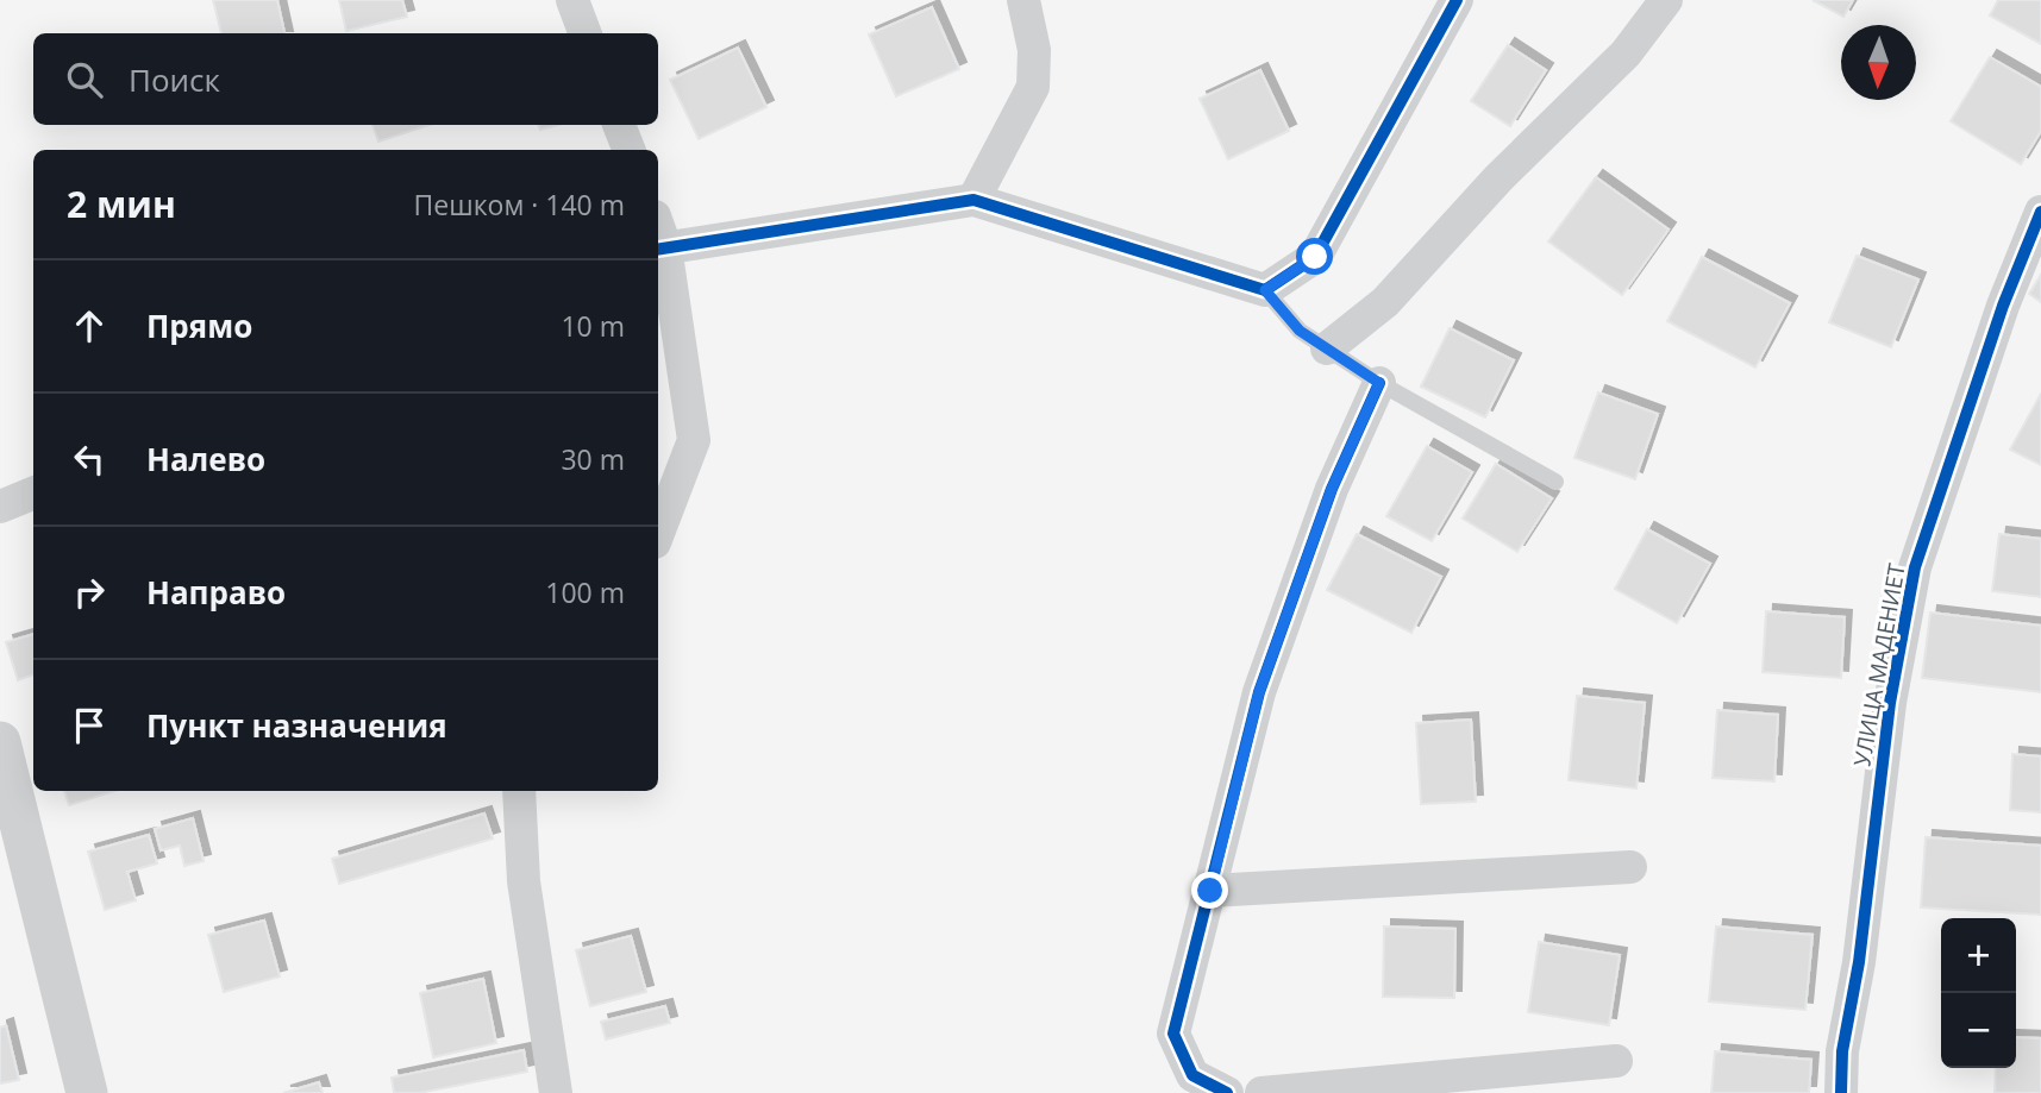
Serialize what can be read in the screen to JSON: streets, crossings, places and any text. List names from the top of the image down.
{
  "streets": {
    "street": ["УЛИЦА МАДЕНИЕТ"]
  },
  "north": "bottom",
  "page": {
    "search": "Поиск",
    "heading": ["2 мин", "Пешком · 140 m"],
    "list": [
      ["Прямо", "10 m"],
      ["Налево", "30 m"],
      ["Направо", "100 m"],
      "Пункт назначения"
    ],
    "map_buttons": ["+", "−"]
  }
}
